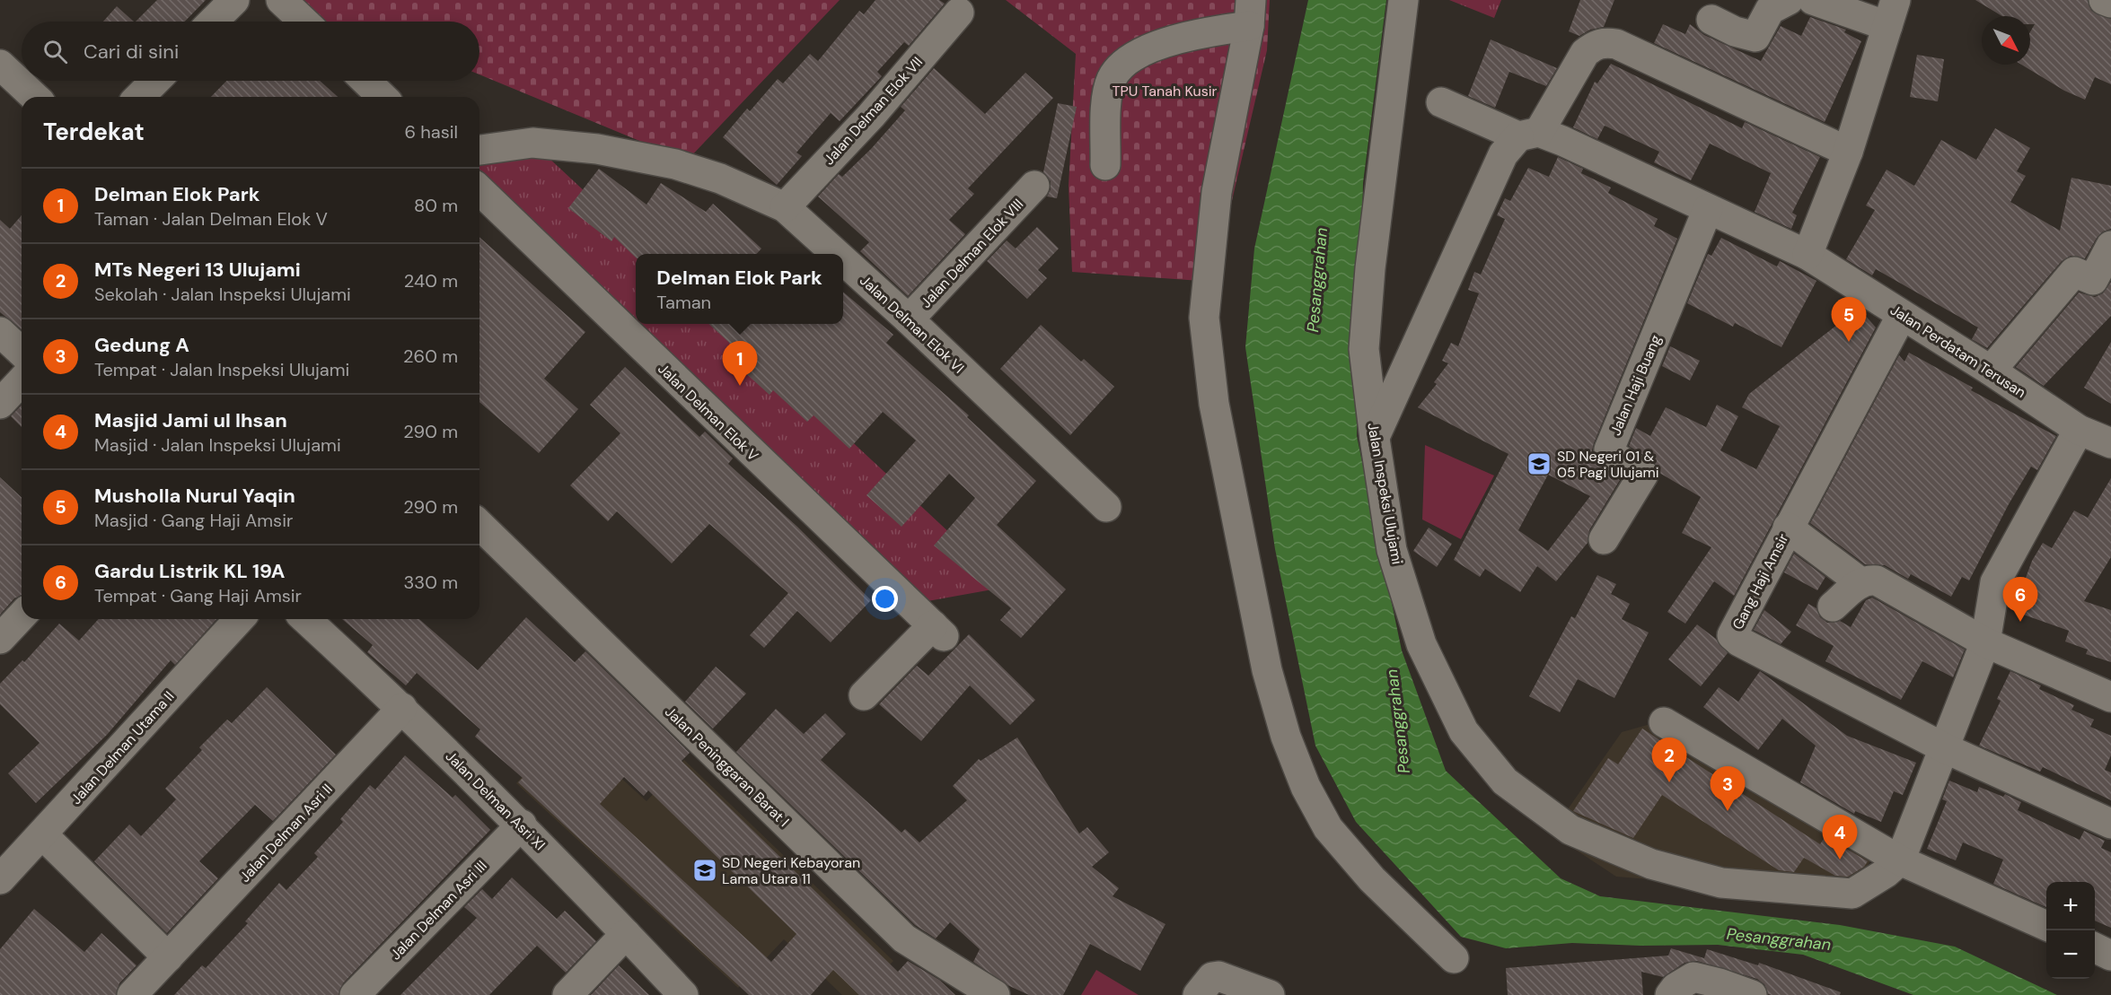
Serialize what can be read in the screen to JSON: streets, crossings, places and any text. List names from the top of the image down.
{
  "streets": {
    "street": [
      "Jalan Delman Elok VII",
      "Jalan Delman Elok VIII",
      "Jalan Delman Elok VI",
      "Jalan Perdatam Terusan",
      "Jalan Haji Buang",
      "Jalan Delman Elok V",
      "Jalan Inspeksi Ulujami",
      "Gang Haji Amsir",
      "Jalan Delman Utama II",
      "Jalan Peninggaran Barat I",
      "Jalan Delman Asri XI",
      "Jalan Delman Asri II",
      "Jalan Delman Asri III"
    ]
  },
  "crossings": [
    ["Jalan Delman Elok VII", "Jalan Delman Elok VI"],
    ["Jalan Delman Elok VIII", "Jalan Delman Elok VI"],
    ["Jalan Perdatam Terusan", "Gang Haji Amsir"],
    ["Jalan Delman Asri XI", "Jalan Delman Asri II"],
    ["Jalan Delman Asri XI", "Jalan Delman Asri III"]
  ],
  "water": ["Pesanggrahan"],
  "parks": ["TPU Tanah Kusir"],
  "places": {
    "school or university": ["SD Negeri 01 & 05 Pagi Ulujami", "SD Negeri Kebayoran Lama Utara 11"]
  },
  "north": "bottom right",
  "page": {
    "search": "Cari di sini",
    "heading": ["Terdekat", "6 hasil"],
    "list": [
      {
        "mark": "1",
        "name": "Delman Elok Park",
        "note": "Taman · Jalan Delman Elok V",
        "value": "80 m"
      },
      {
        "mark": "2",
        "name": "MTs Negeri 13 Ulujami",
        "note": "Sekolah · Jalan Inspeksi Ulujami",
        "value": "240 m"
      },
      {
        "mark": "3",
        "name": "Gedung A",
        "note": "Tempat · Jalan Inspeksi Ulujami",
        "value": "260 m"
      },
      {
        "mark": "4",
        "name": "Masjid Jami ul Ihsan",
        "note": "Masjid · Jalan Inspeksi Ulujami",
        "value": "290 m"
      },
      {
        "mark": "5",
        "name": "Musholla Nurul Yaqin",
        "note": "Masjid · Gang Haji Amsir",
        "value": "290 m"
      },
      {
        "mark": "6",
        "name": "Gardu Listrik KL 19A",
        "note": "Tempat · Gang Haji Amsir",
        "value": "330 m"
      }
    ],
    "popup": ["Delman Elok Park", "Taman"],
    "pins": [
      "5",
      "1",
      "6",
      "2",
      "3",
      "4"
    ],
    "map_buttons": ["+", "−"]
  }
}
